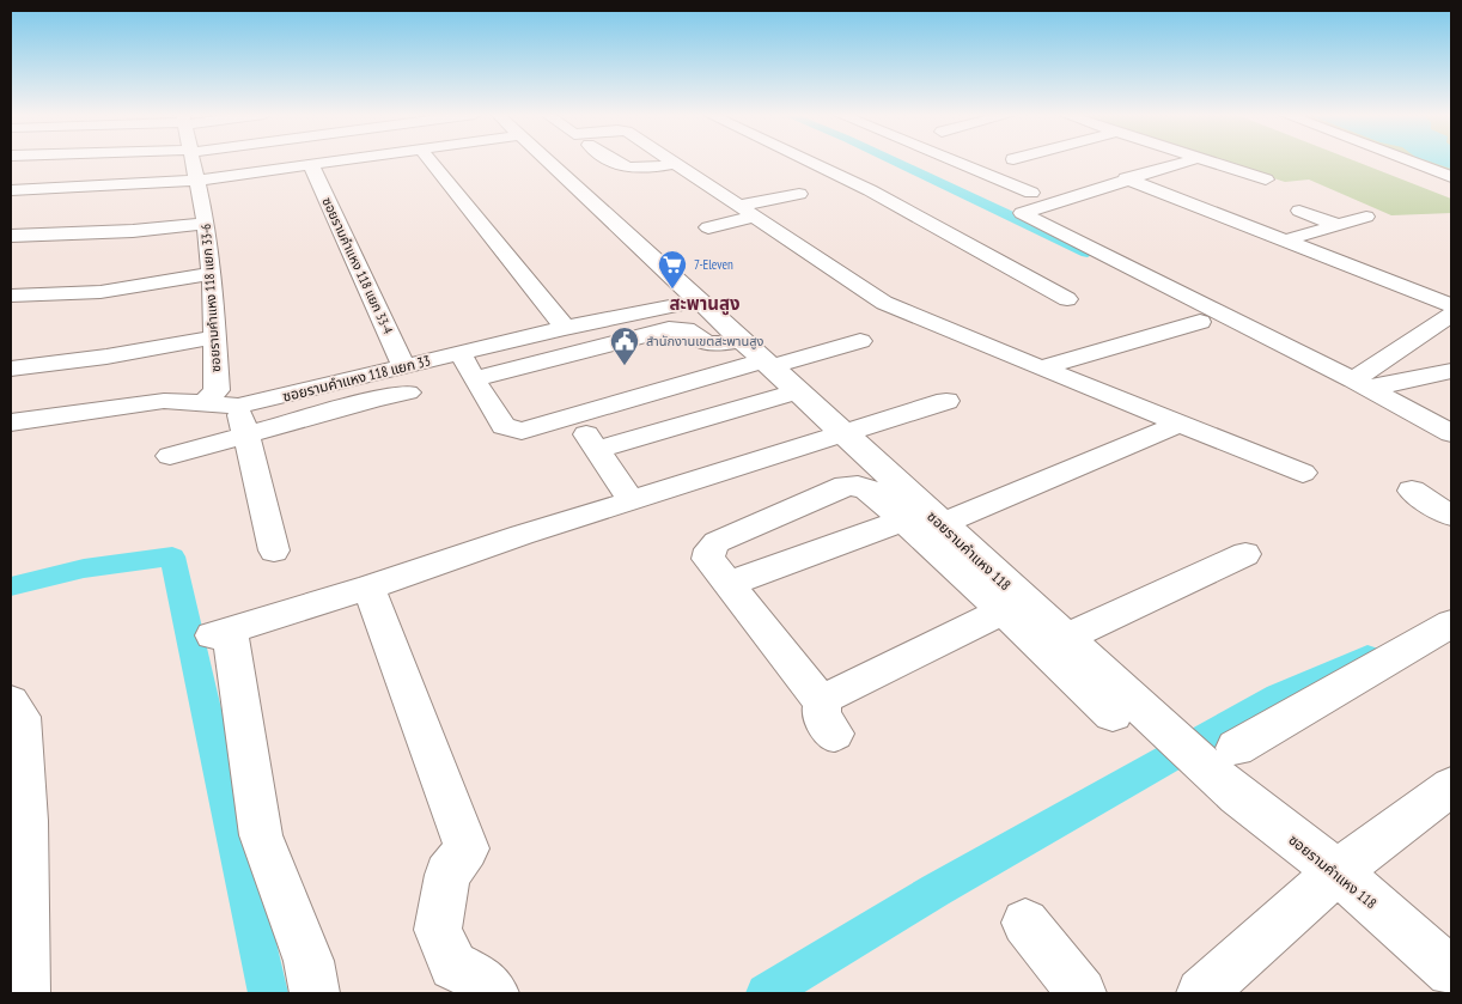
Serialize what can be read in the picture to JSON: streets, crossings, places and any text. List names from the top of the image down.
{
  "streets": {
    "street": [
      "ซอยรามคำแหง 118 แยก 33-4",
      "ซอยรามคำแหง 118 แยก 33-6",
      "ซอยรามคำแหง 118 แยก 33",
      "ซอยรามคำแหง 118"
    ]
  },
  "crossings": [
    ["ซอยรามคำแหง 118 แยก 33-4", "ซอยรามคำแหง 118 แยก 33"],
    ["ซอยรามคำแหง 118 แยก 33-6", "ซอยรามคำแหง 118 แยก 33"],
    ["ซอยรามคำแหง 118 แยก 33", "ซอยรามคำแหง 118"]
  ],
  "districts": ["สะพานสูง"],
  "places": {
    "supermarket": ["7-Eleven"],
    "public building": ["สำนักงานเขตสะพานสูง"]
  }
}
